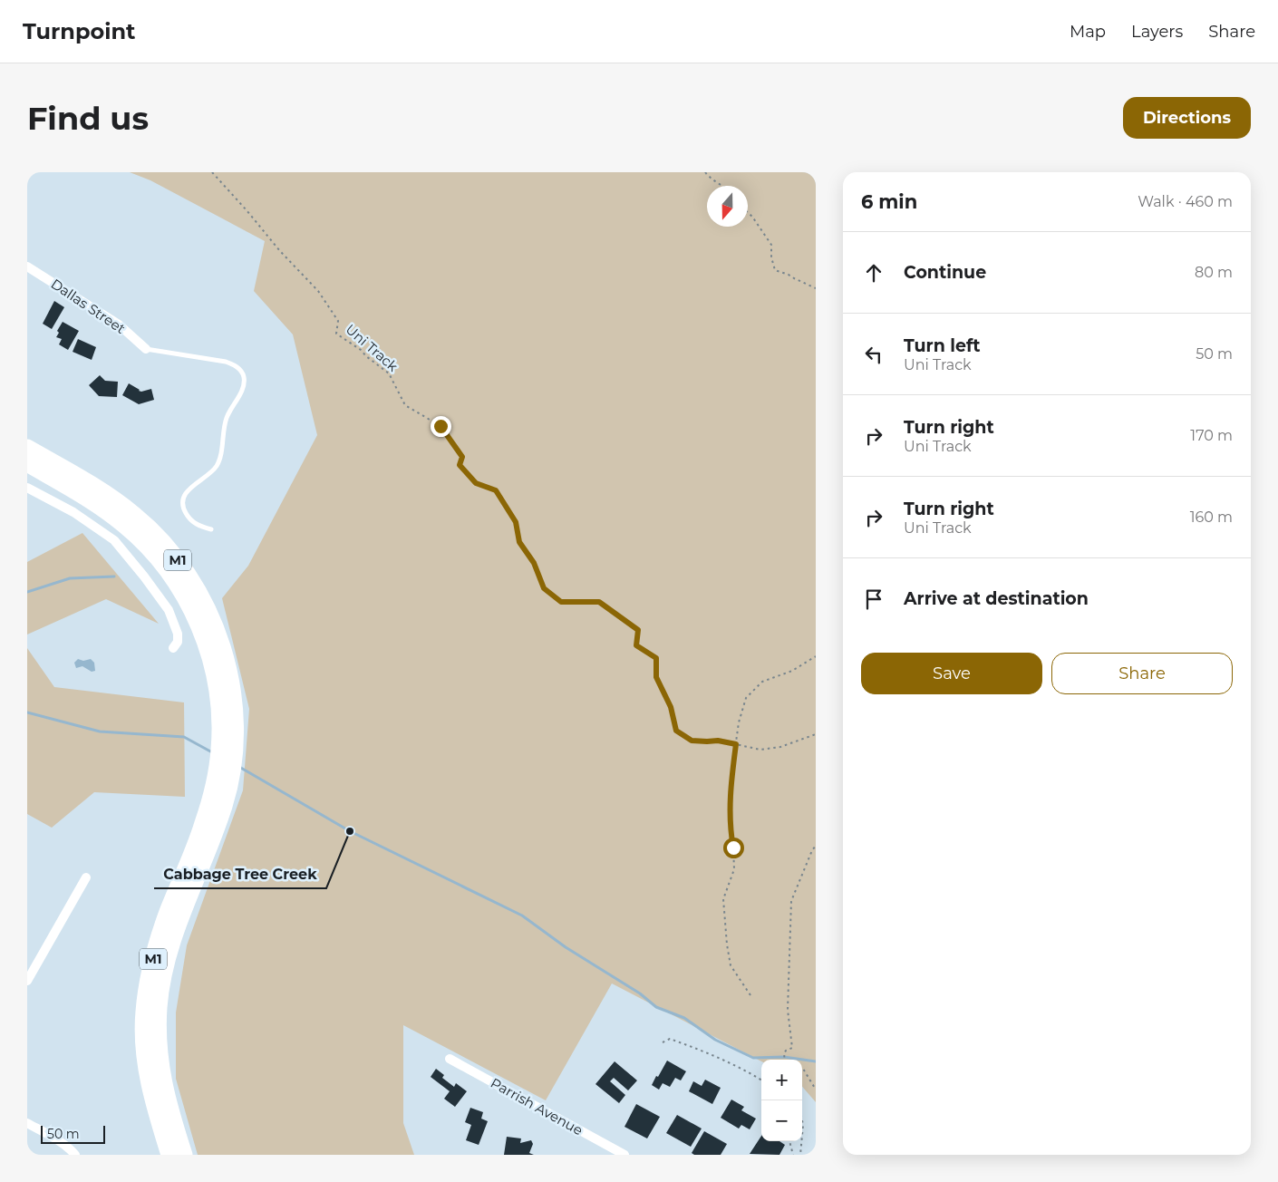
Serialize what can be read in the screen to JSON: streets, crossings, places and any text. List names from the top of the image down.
{
  "streets": {
    "highway": ["M1"],
    "street": ["Dallas Street", "Parrish Avenue"],
    "path": ["Uni Track"]
  },
  "places": ["Cabbage Tree Creek"],
  "scale_bar": "50 m",
  "north": "bottom",
  "page": {
    "header": "Turnpoint",
    "nav": ["Map", "Layers", "Share"],
    "buttons": [
      "Directions",
      ["Save", "Share"]
    ],
    "title": "Find us",
    "heading": ["6 min", "Walk · 460 m"],
    "list": [
      ["Continue", "80 m"],
      ["Turn left", "Uni Track", "50 m"],
      ["Turn right", "Uni Track", "170 m"],
      ["Turn right", "Uni Track", "160 m"],
      "Arrive at destination"
    ],
    "map_buttons": ["+", "−"],
    "scale": "50 m"
  }
}
